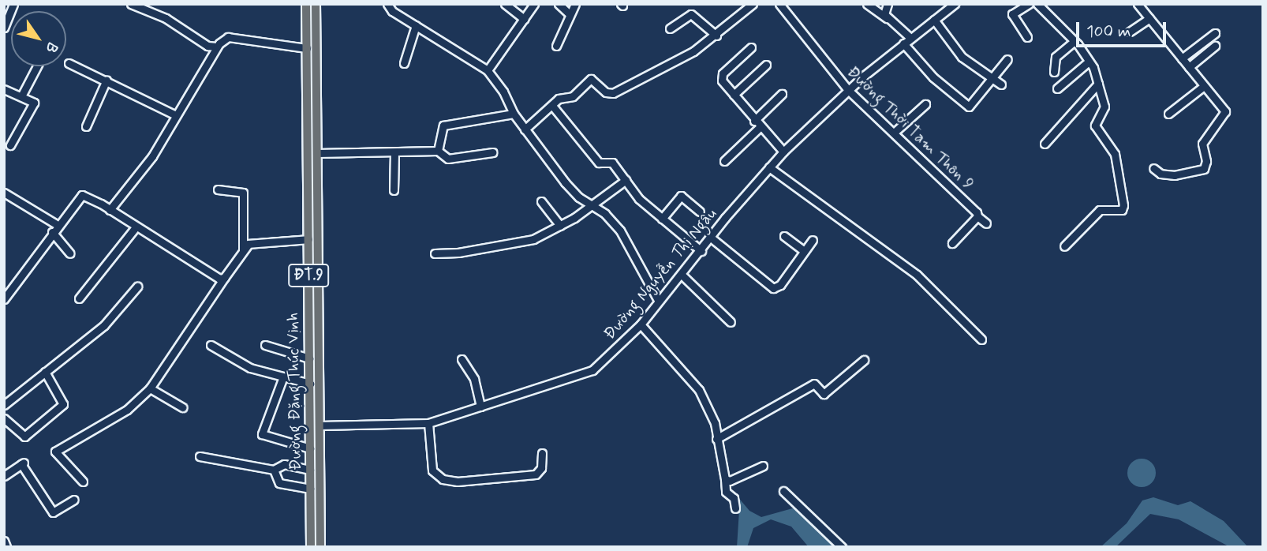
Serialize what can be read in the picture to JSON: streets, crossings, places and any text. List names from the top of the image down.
{
  "streets": {
    "main road": ["ĐT.9", "Đường Đặng Thúc Vịnh"],
    "street": ["Đường Thời Tam Thôn 9", "Đường Nguyễn Thị Ngâu"]
  },
  "crossings": [
    ["Đường Thời Tam Thôn 9", "Đường Nguyễn Thị Ngâu"],
    ["Đường Nguyễn Thị Ngâu", "Đường Đặng Thúc Vịnh"]
  ],
  "scale_bar": "100 m",
  "north": "bottom right"
}
